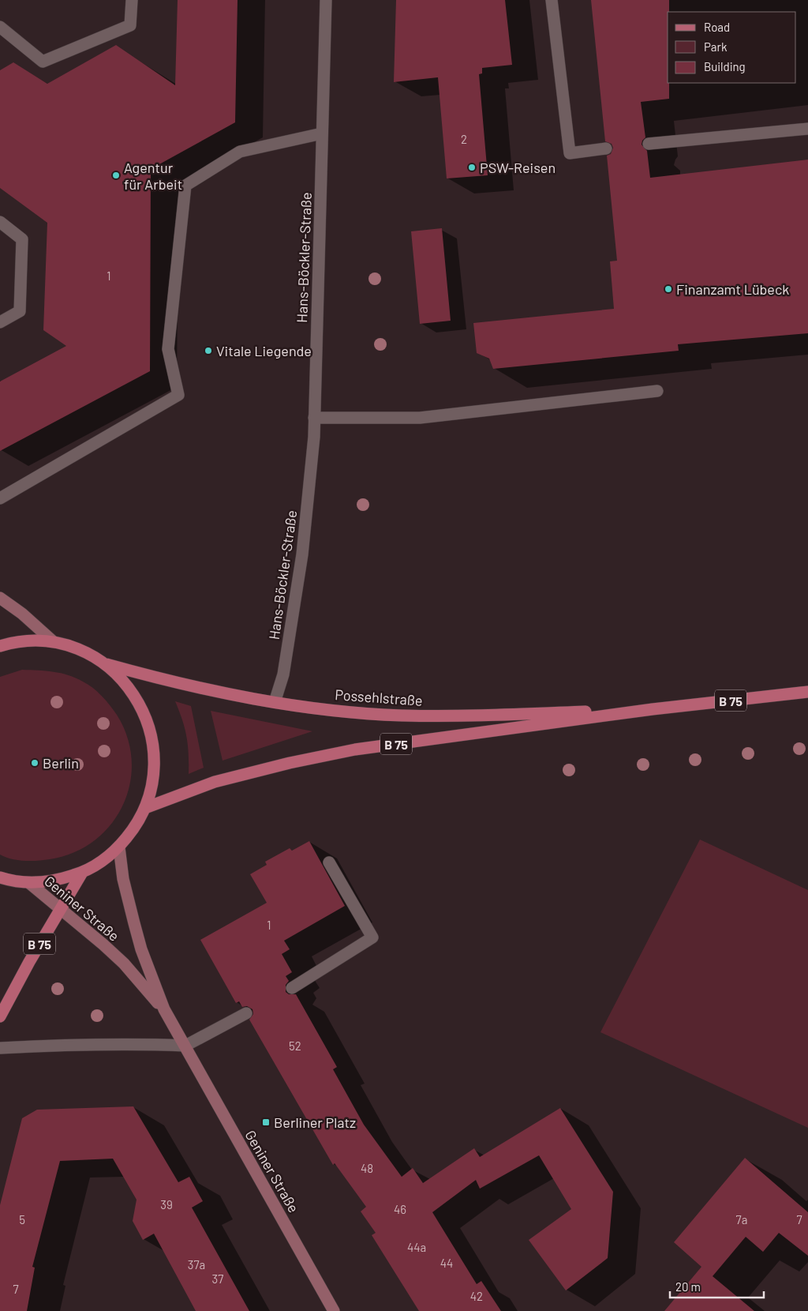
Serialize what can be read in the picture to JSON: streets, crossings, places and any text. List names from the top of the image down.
{
  "streets": {
    "main road": ["Possehlstraße", "B 75"],
    "street": ["Hans-Böckler-Straße", "Geniner Straße"]
  },
  "crossings": [
    ["Hans-Böckler-Straße", "Possehlstraße"],
    ["B 75", "Geniner Straße"]
  ],
  "places": {
    "other": [
      "PSW-Reisen",
      "Agentur für Arbeit",
      "Finanzamt Lübeck",
      "Vitale Liegende",
      "Berlin"
    ],
    "transit": ["Berliner Platz"]
  },
  "house_numbers": [
    "2",
    "1",
    "1",
    "52",
    "48",
    "39",
    "46",
    "5",
    "7a",
    "7",
    "44a",
    "44",
    "37a",
    "37",
    "7",
    "42"
  ],
  "legend": ["Road", "Park", "Building"],
  "scale_bar": "20 m"
}
